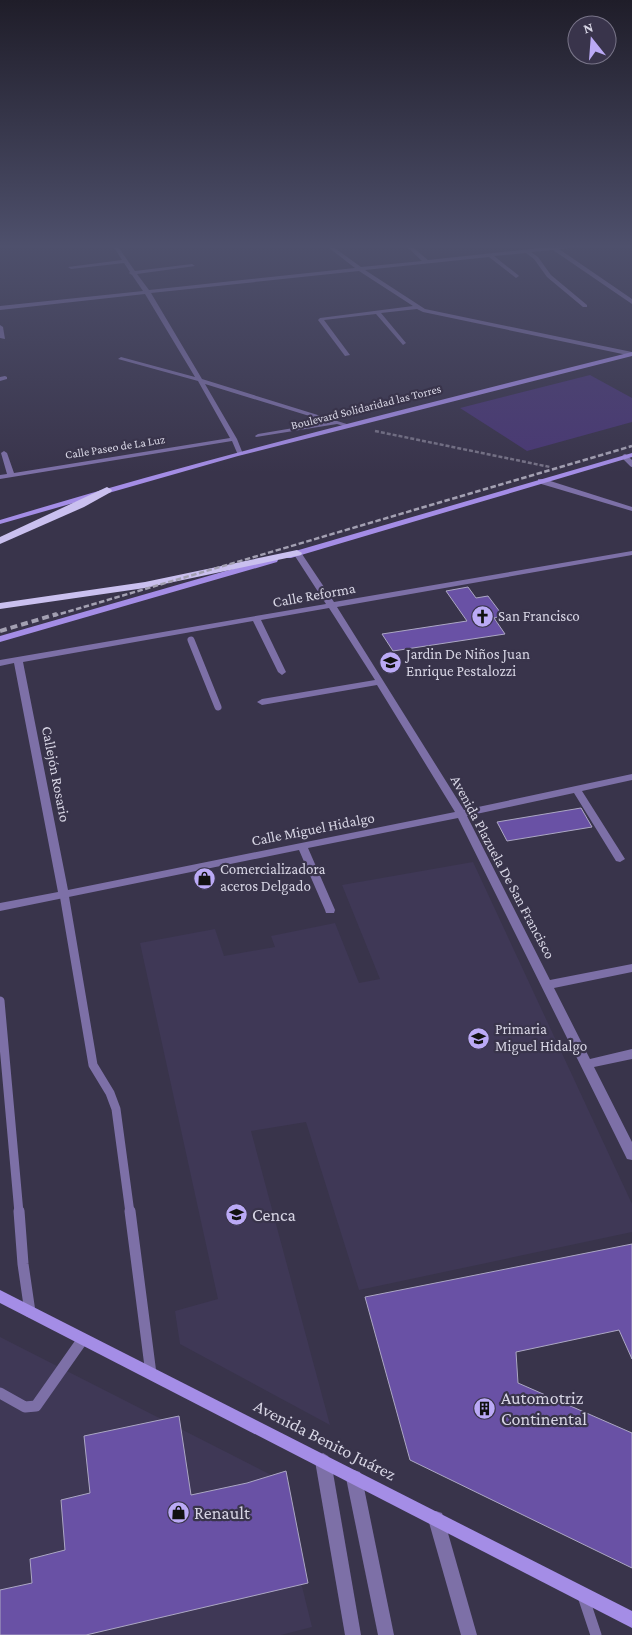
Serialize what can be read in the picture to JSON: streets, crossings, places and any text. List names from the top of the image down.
{
  "streets": {
    "highway": ["Boulevard Solidaridad las Torres"],
    "main road": ["Avenida Benito Juárez"],
    "street": [
      "Calle Paseo de La Luz",
      "Calle Reforma",
      "Callejón Rosario",
      "Calle Miguel Hidalgo",
      "Avenida Plazuela De San Francisco"
    ]
  },
  "crossings": [
    ["Calle Reforma", "Callejón Rosario"],
    ["Calle Reforma", "Avenida Plazuela De San Francisco"],
    ["Callejón Rosario", "Calle Miguel Hidalgo"],
    ["Calle Miguel Hidalgo", "Avenida Plazuela De San Francisco"]
  ],
  "places": {
    "church": ["San Francisco"],
    "school or university": ["Jardin De Niños Juan Enrique Pestalozzi", "Primaria Miguel Hidalgo", "Cenca"],
    "shop": ["Comercializadora aceros Delgado", "Renault"],
    "building": ["Automotriz Continental"]
  },
  "north": "top"
}
